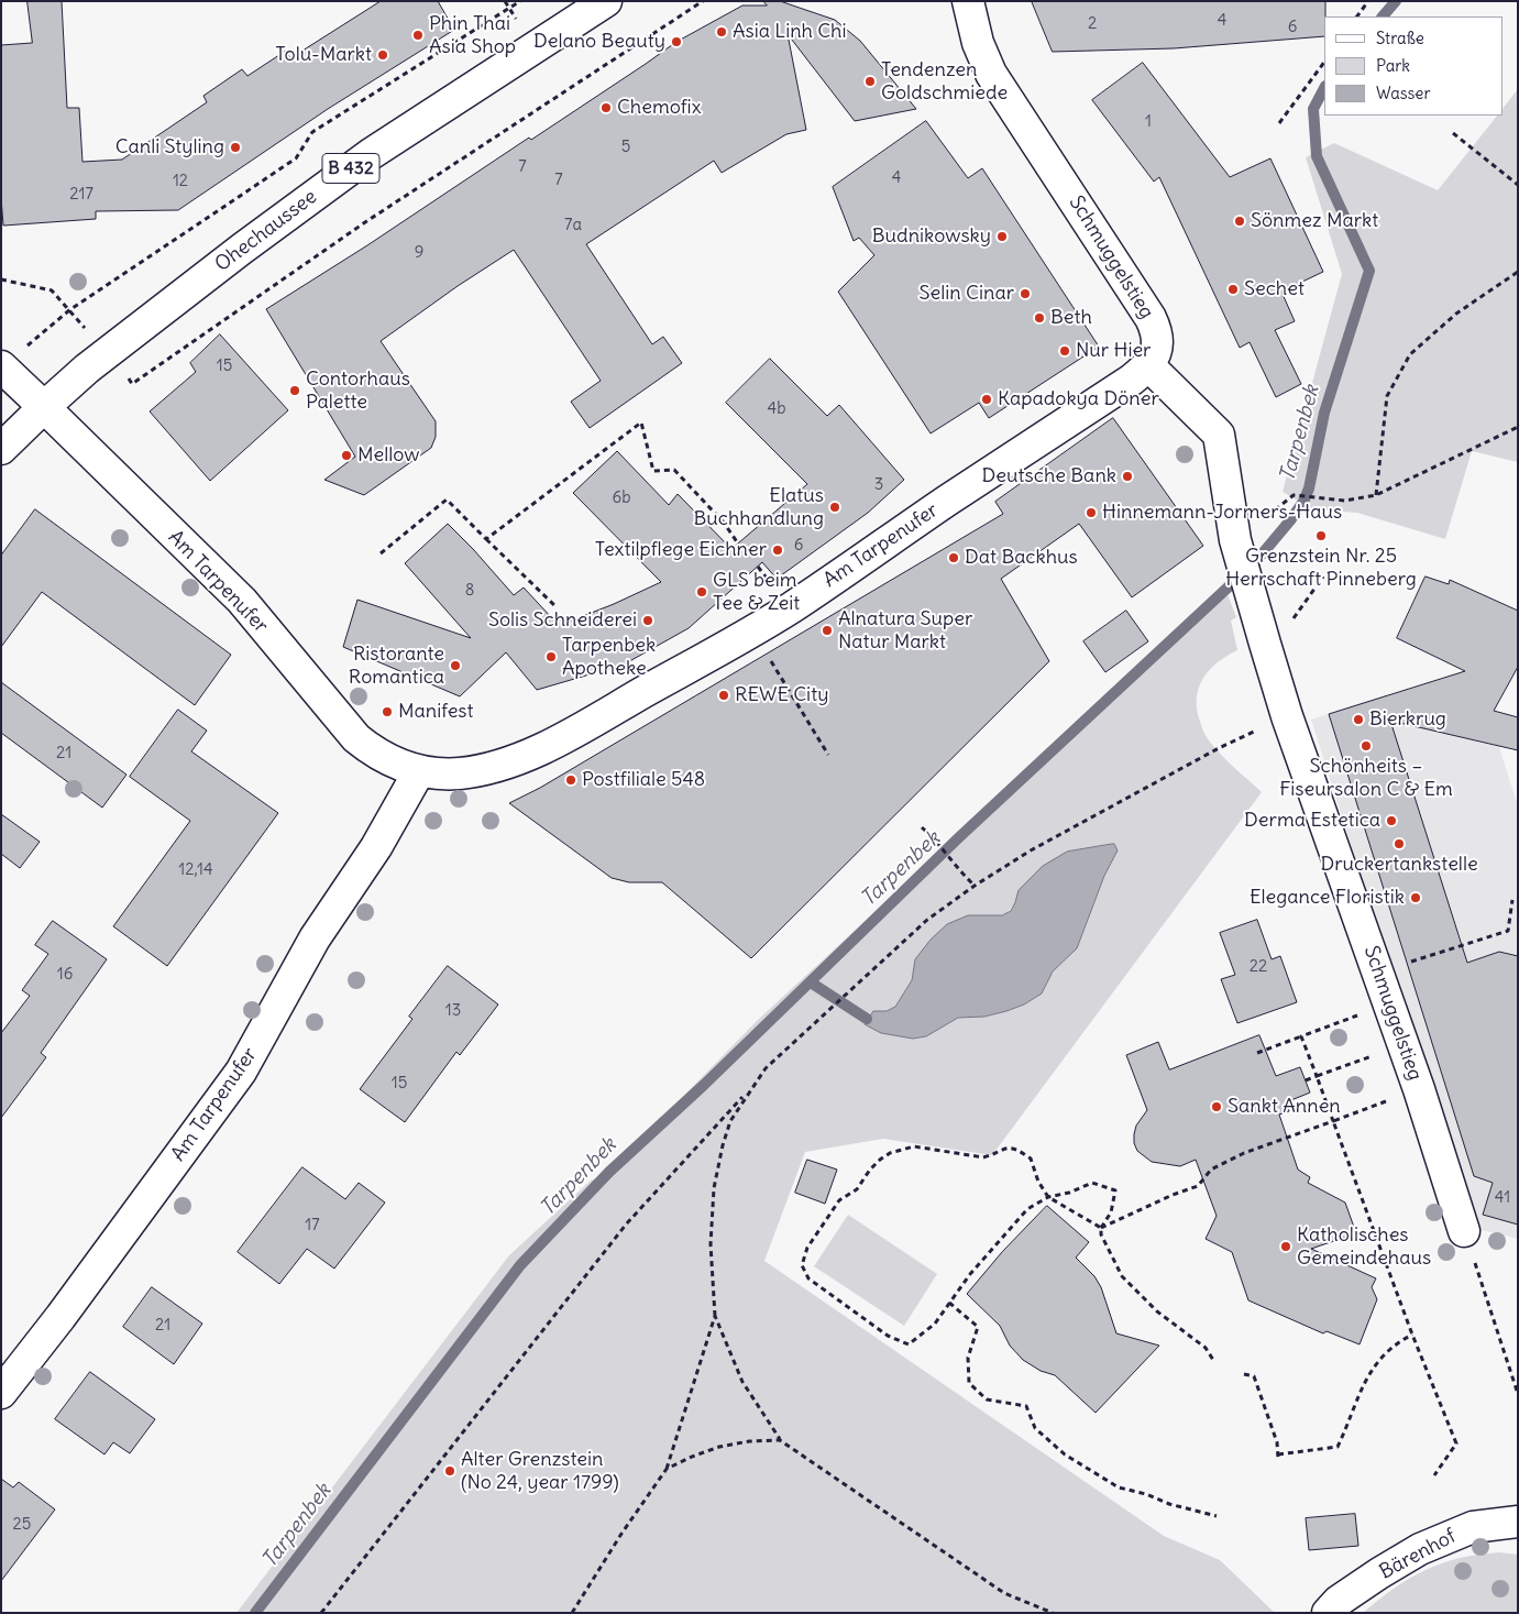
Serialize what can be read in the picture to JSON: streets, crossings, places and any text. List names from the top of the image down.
{
  "streets": {
    "street": [
      "B 432",
      "Ohechaussee",
      "Schmuggelstieg",
      "Am Tarpenufer",
      "Bärenhof"
    ]
  },
  "crossings": [
    ["Ohechaussee", "Am Tarpenufer"],
    ["Schmuggelstieg", "Am Tarpenufer"]
  ],
  "water": ["Tarpenbek"],
  "places": [
    "Asia Linh Chi",
    "Phin Thai Asia Shop",
    "Delano Beauty",
    "Tolu-Markt",
    "Tendenzen Goldschmiede",
    "Chemofix",
    "Canli Styling",
    "Sönmez Markt",
    "Budnikowsky",
    "Sechet",
    "Selin Cinar",
    "Beth",
    "Nur Hier",
    "Contorhaus Palette",
    "Kapadokya Döner",
    "Mellow",
    "Deutsche Bank",
    "Elatus Buchhandlung",
    "Hinnemann-Jormers-Haus",
    "Grenzstein Nr. 25 Herrschaft Pinneberg",
    "Textilpflege Eichner",
    "Dat Backhus",
    "GLS beim Tee & Zeit",
    "Solis Schneiderei",
    "Alnatura Super Natur Markt",
    "Tarpenbek Apotheke",
    "Ristorante Romantica",
    "REWE City",
    "Manifest",
    "Bierkrug",
    "Schönheits – Fiseursalon C & Em",
    "Postfiliale 548",
    "Derma Estetica",
    "Druckertankstelle",
    "Elegance Floristik",
    "Sankt Annen",
    "Katholisches Gemeindehaus",
    "Alter Grenzstein (No 24, year 1799)"
  ],
  "house_numbers": [
    "4",
    "2",
    "6",
    "1",
    "5",
    "7",
    "4",
    "7",
    "12",
    "217",
    "7a",
    "9",
    "15",
    "4b",
    "3",
    "6b",
    "6",
    "8",
    "21",
    "12,14",
    "22",
    "16",
    "13",
    "15",
    "41",
    "17",
    "21",
    "25"
  ],
  "legend": ["Straße", "Park", "Wasser"]
}
